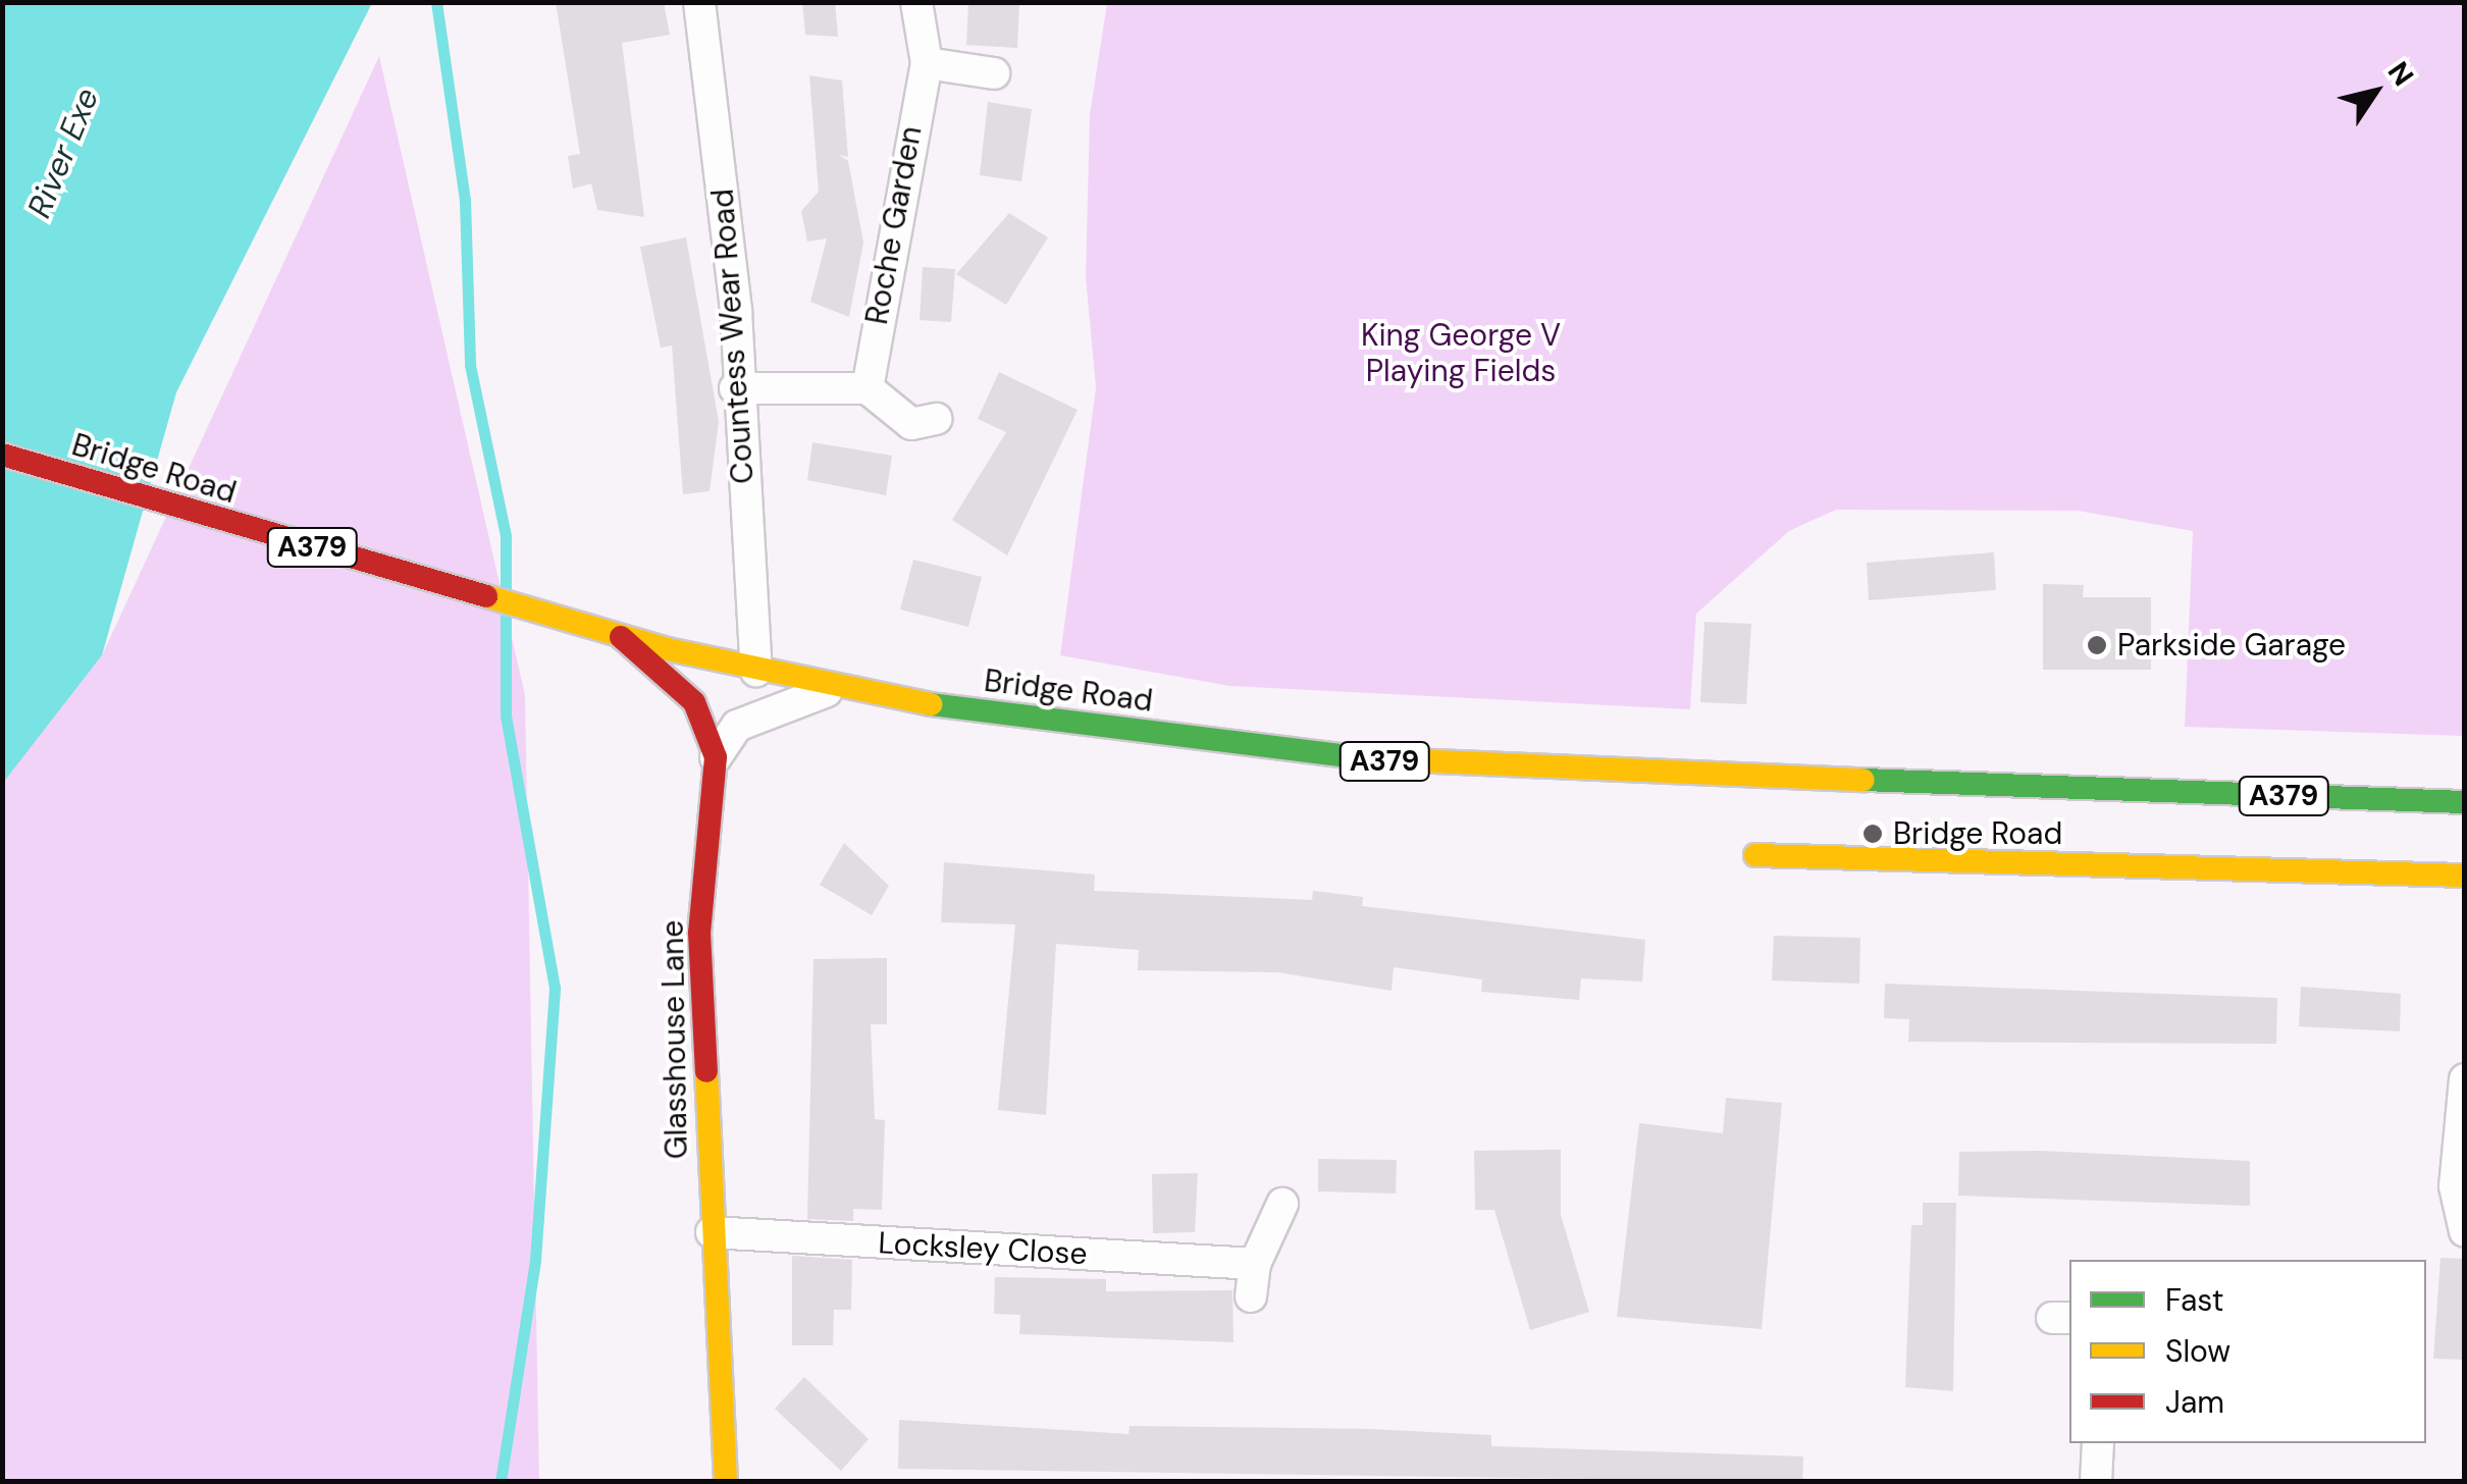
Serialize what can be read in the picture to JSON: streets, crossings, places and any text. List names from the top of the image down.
{
  "streets": {
    "main road": ["Bridge Road", "A379", "Glasshouse Lane"],
    "street": ["Roche Garden", "Countess Wear Road", "Locksley Close"]
  },
  "crossings": [
    ["Countess Wear Road", "Bridge Road"],
    ["Bridge Road", "Glasshouse Lane"],
    ["Glasshouse Lane", "Locksley Close"]
  ],
  "water": ["River Exe"],
  "parks": ["King George V Playing Fields"],
  "places": ["Parkside Garage", "Bridge Road"],
  "legend": ["Fast", "Slow", "Jam"],
  "north": "top right"
}
